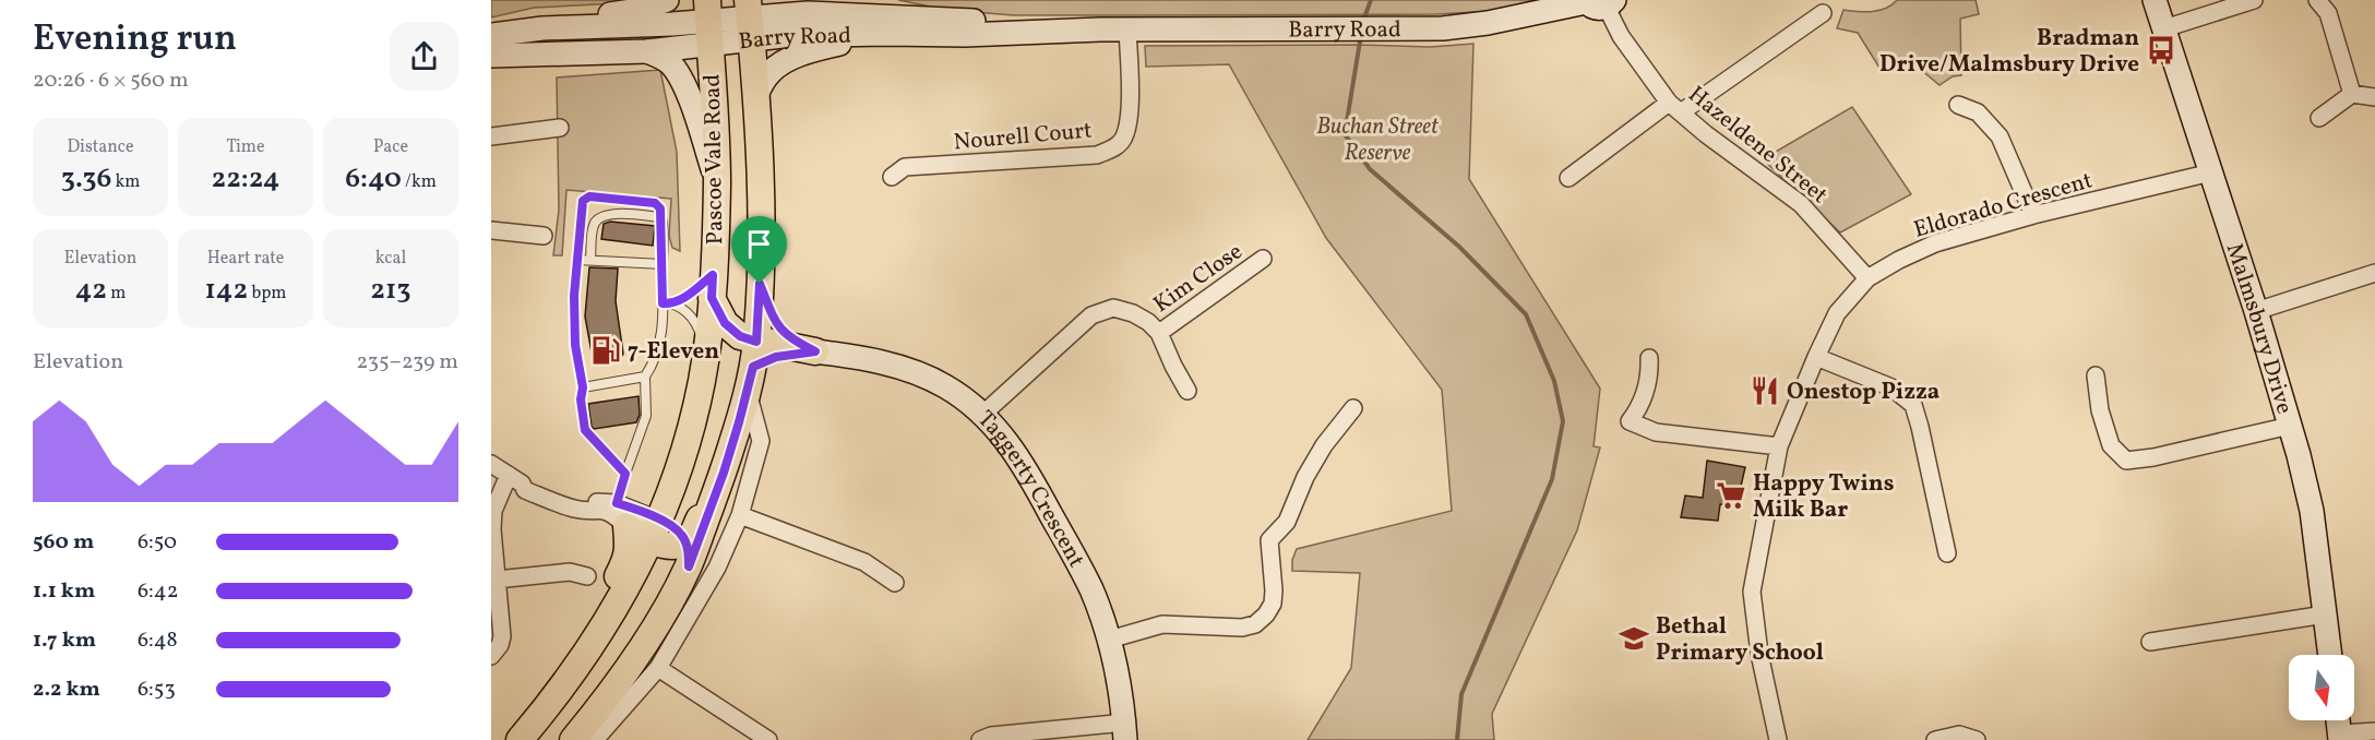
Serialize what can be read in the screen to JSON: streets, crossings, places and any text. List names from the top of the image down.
{
  "streets": {
    "main road": ["Pascoe Vale Road"],
    "street": [
      "Barry Road",
      "Nourell Court",
      "Hazeldene Street",
      "Eldorado Crescent",
      "Kim Close",
      "Malmsbury Drive",
      "Taggerty Crescent"
    ]
  },
  "crossings": [
    ["Barry Road", "Nourell Court"],
    ["Barry Road", "Hazeldene Street"],
    ["Barry Road", "Pascoe Vale Road"],
    ["Hazeldene Street", "Eldorado Crescent"],
    ["Eldorado Crescent", "Malmsbury Drive"]
  ],
  "parks": ["Buchan Street Reserve"],
  "places": {
    "bus stop": ["Bradman Drive/Malmsbury Drive"],
    "fuel station": ["7-Eleven"],
    "restaurant": ["Onestop Pizza"],
    "supermarket": ["Happy Twins Milk Bar"],
    "school or university": ["Bethal Primary School"]
  },
  "north": "bottom",
  "page": {
    "heading": ["Evening run", "20:26 · 6 × 560 m"],
    "stats": [
      ["Distance", "3.36 km"],
      ["Time", "22:24"],
      ["Pace", "6:40 /km"],
      ["Elevation", "42 m"],
      ["Heart rate", "142 bpm"],
      ["kcal", "213"]
    ],
    "chart": ["Elevation", "235–239 m"],
    "list": [
      {
        "name": "560 m",
        "note": "6:50"
      },
      {
        "name": "1.1 km",
        "note": "6:42"
      },
      {
        "name": "1.7 km",
        "note": "6:48"
      },
      {
        "name": "2.2 km",
        "note": "6:53"
      }
    ]
  }
}
